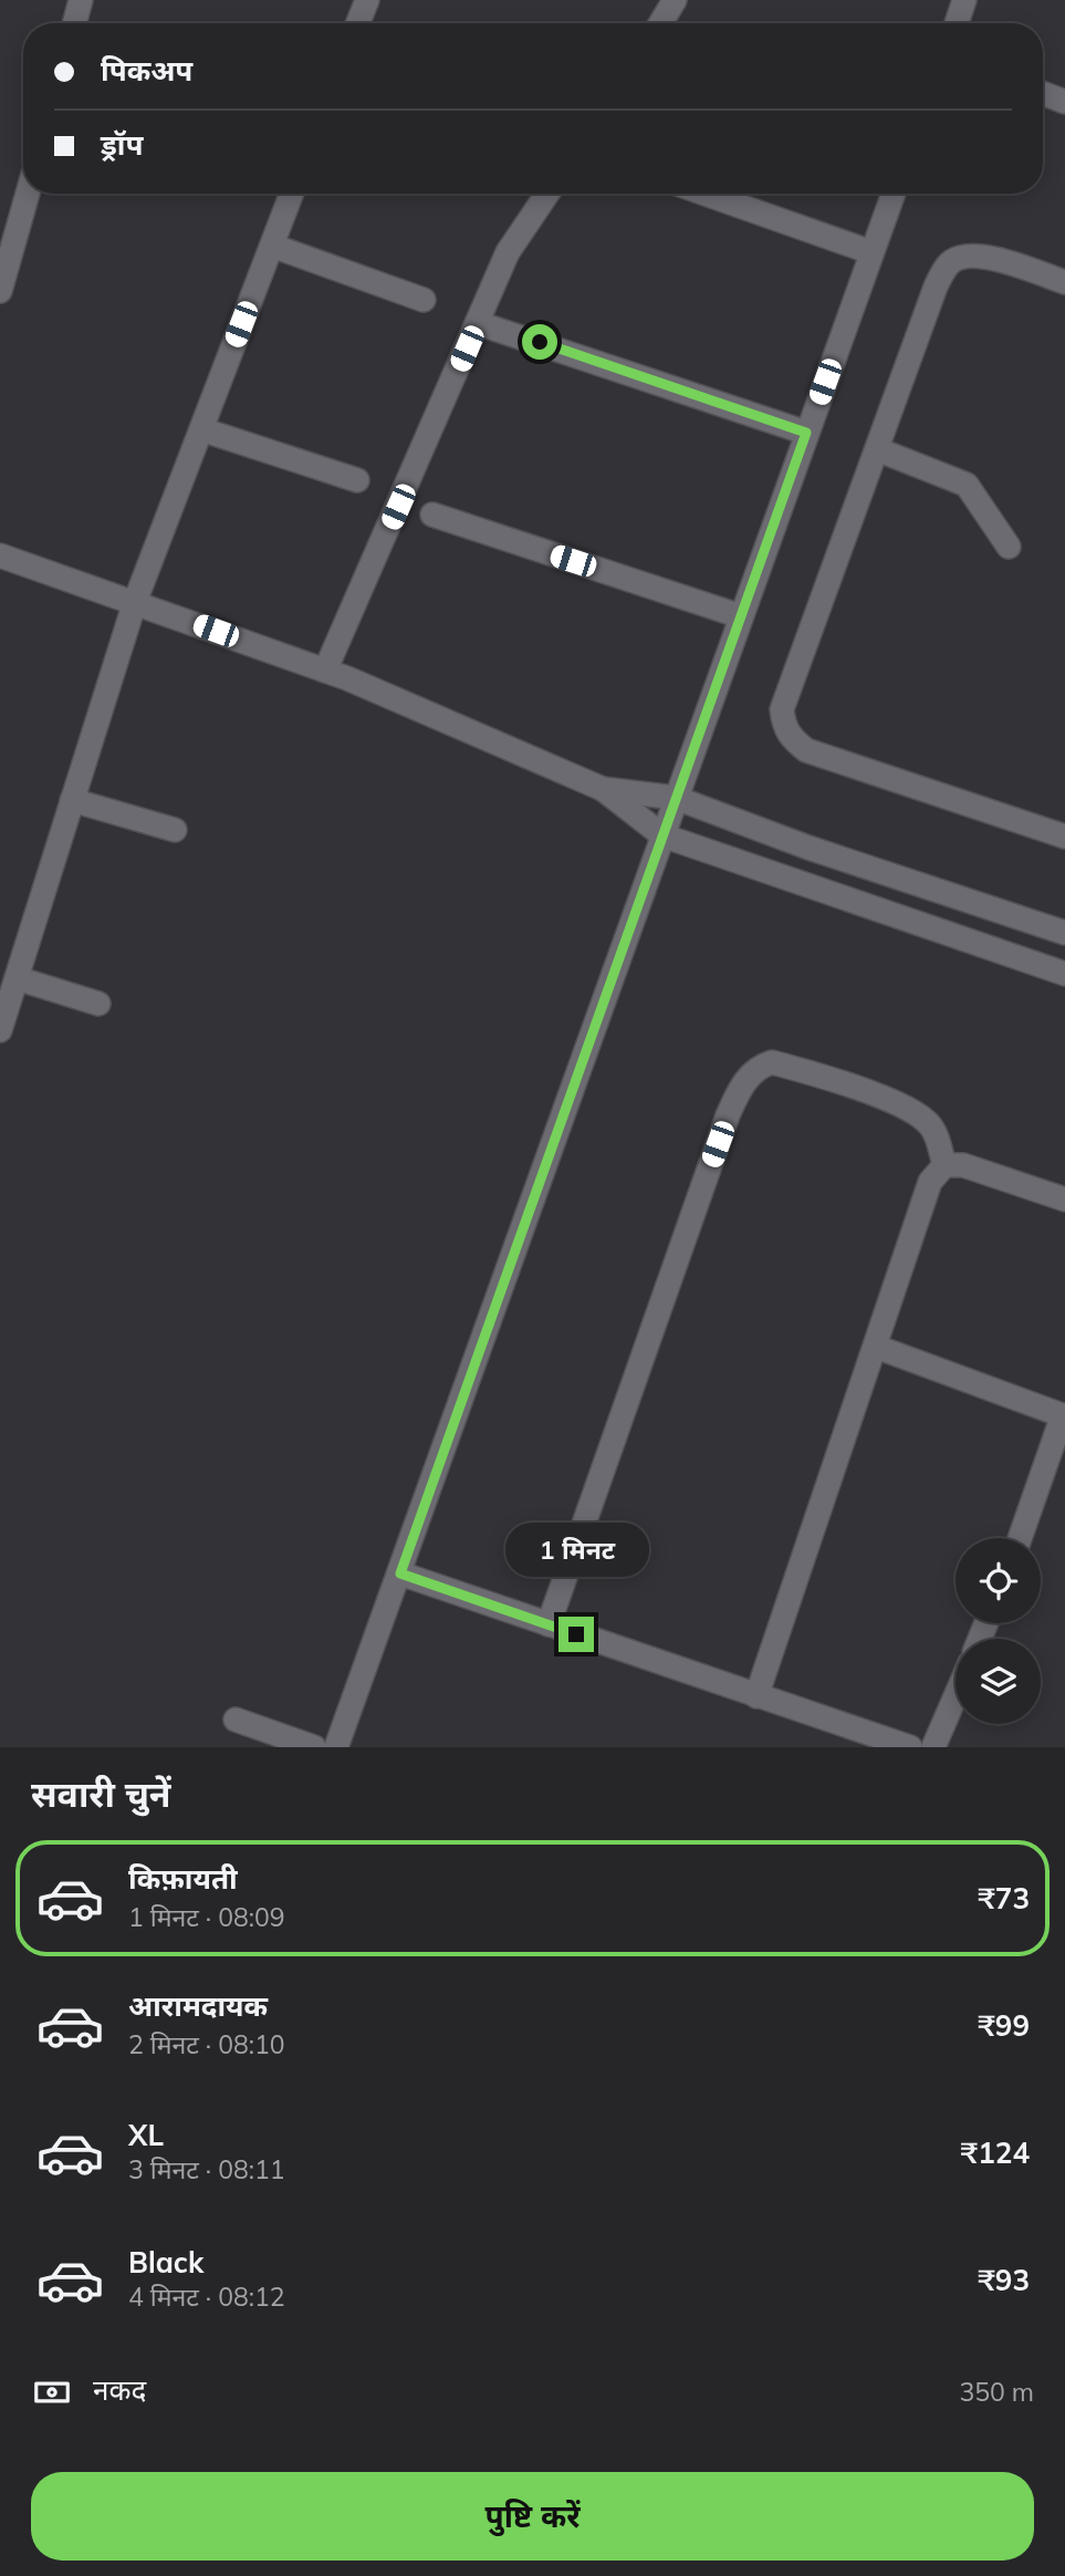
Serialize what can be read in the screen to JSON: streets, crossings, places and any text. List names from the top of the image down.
{
  "page": {
    "banner": ["पिकअप", "ड्रॉप"],
    "bubble": "1 मिनट",
    "heading": "सवारी चुनें",
    "list": [
      {
        "name": "किफ़ायती",
        "note": "1 मिनट · 08:09",
        "value": "₹73"
      },
      {
        "name": "आरामदायक",
        "note": "2 मिनट · 08:10",
        "value": "₹99"
      },
      {
        "name": "XL",
        "note": "3 मिनट · 08:11",
        "value": "₹124"
      },
      {
        "name": "Black",
        "note": "4 मिनट · 08:12",
        "value": "₹93"
      }
    ],
    "pay": ["नकद", "350 m"],
    "buttons": "पुष्टि करें"
  }
}
